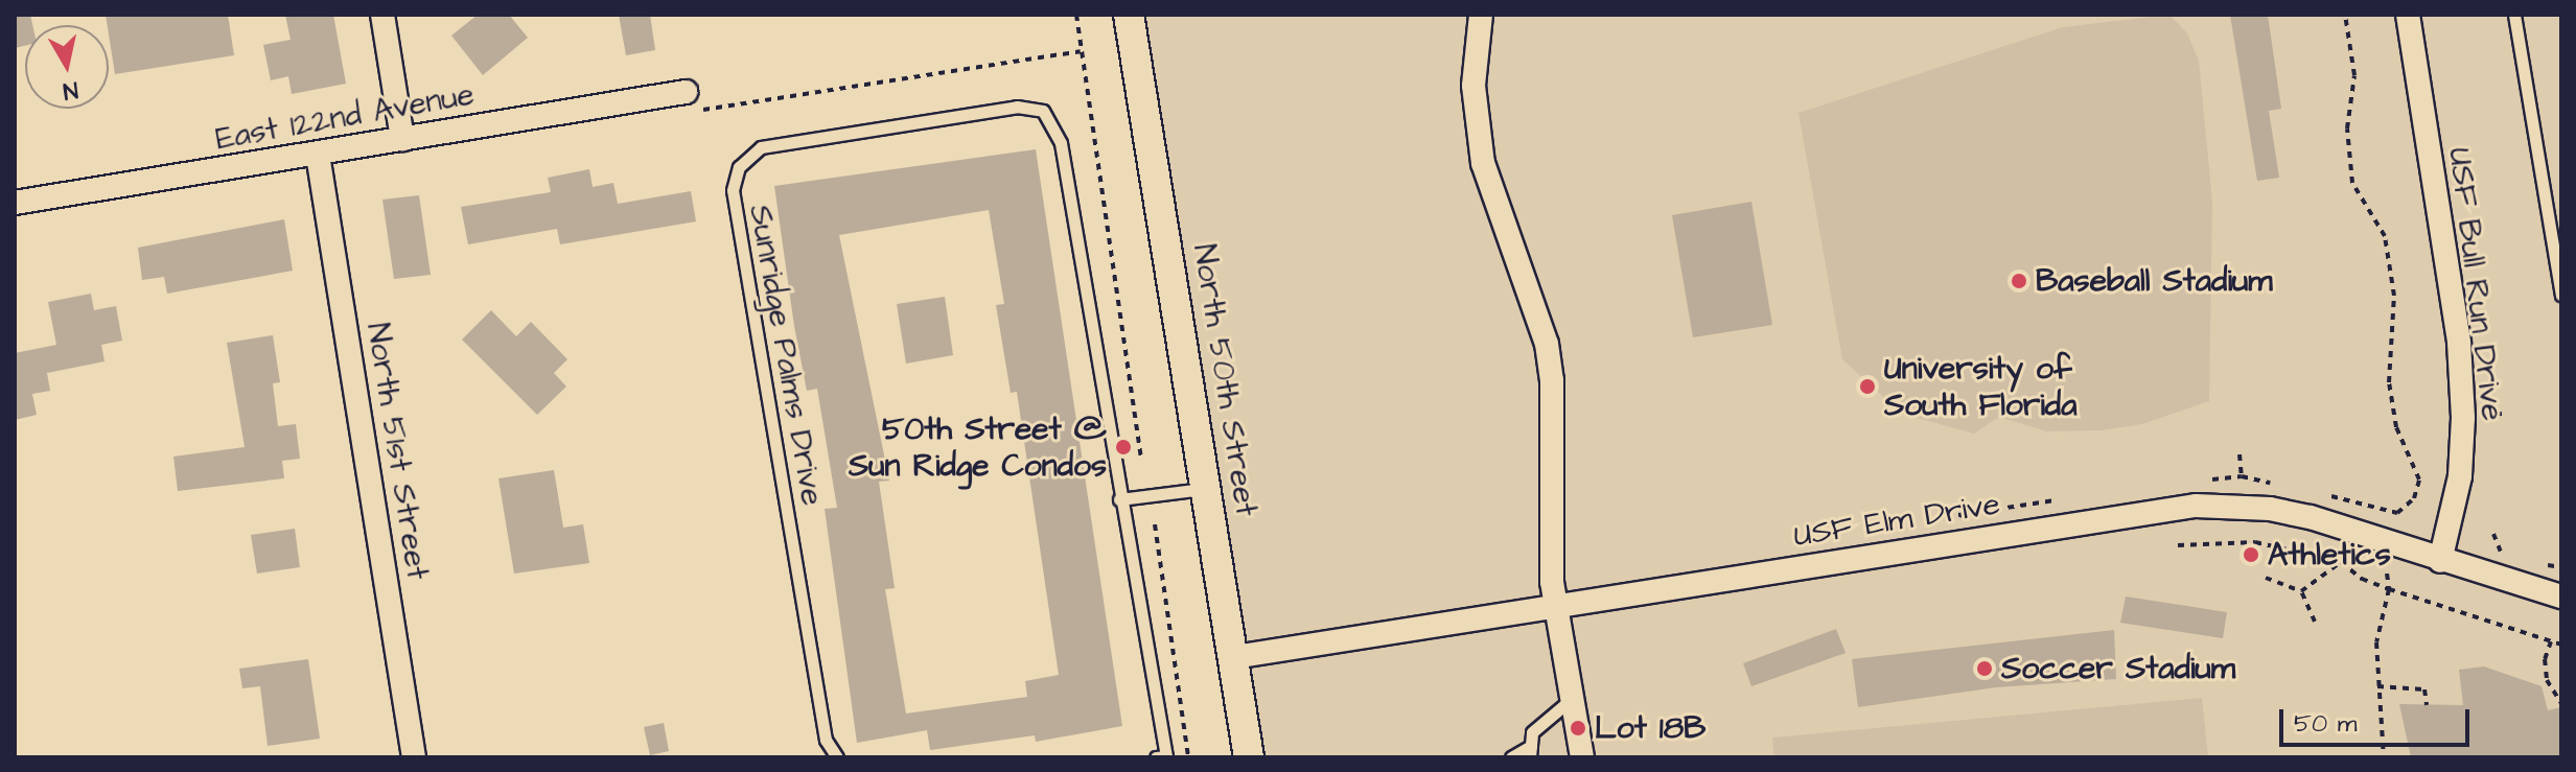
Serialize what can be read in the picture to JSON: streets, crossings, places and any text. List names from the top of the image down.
{
  "streets": {
    "street": [
      "East 122nd Avenue",
      "USF Bull Run Drive",
      "North 50th Street",
      "North 51st Street",
      "USF Elm Drive"
    ],
    "lane": ["Sunridge Palms Drive"]
  },
  "crossings": [
    ["East 122nd Avenue", "North 51st Street"],
    ["USF Bull Run Drive", "USF Elm Drive"],
    ["North 50th Street", "USF Elm Drive"]
  ],
  "places": [
    "Baseball Stadium",
    "University of South Florida",
    "50th Street @ Sun Ridge Condos",
    "Athletics",
    "Soccer Stadium",
    "Lot 18B"
  ],
  "scale_bar": "50 m",
  "north": "bottom"
}
